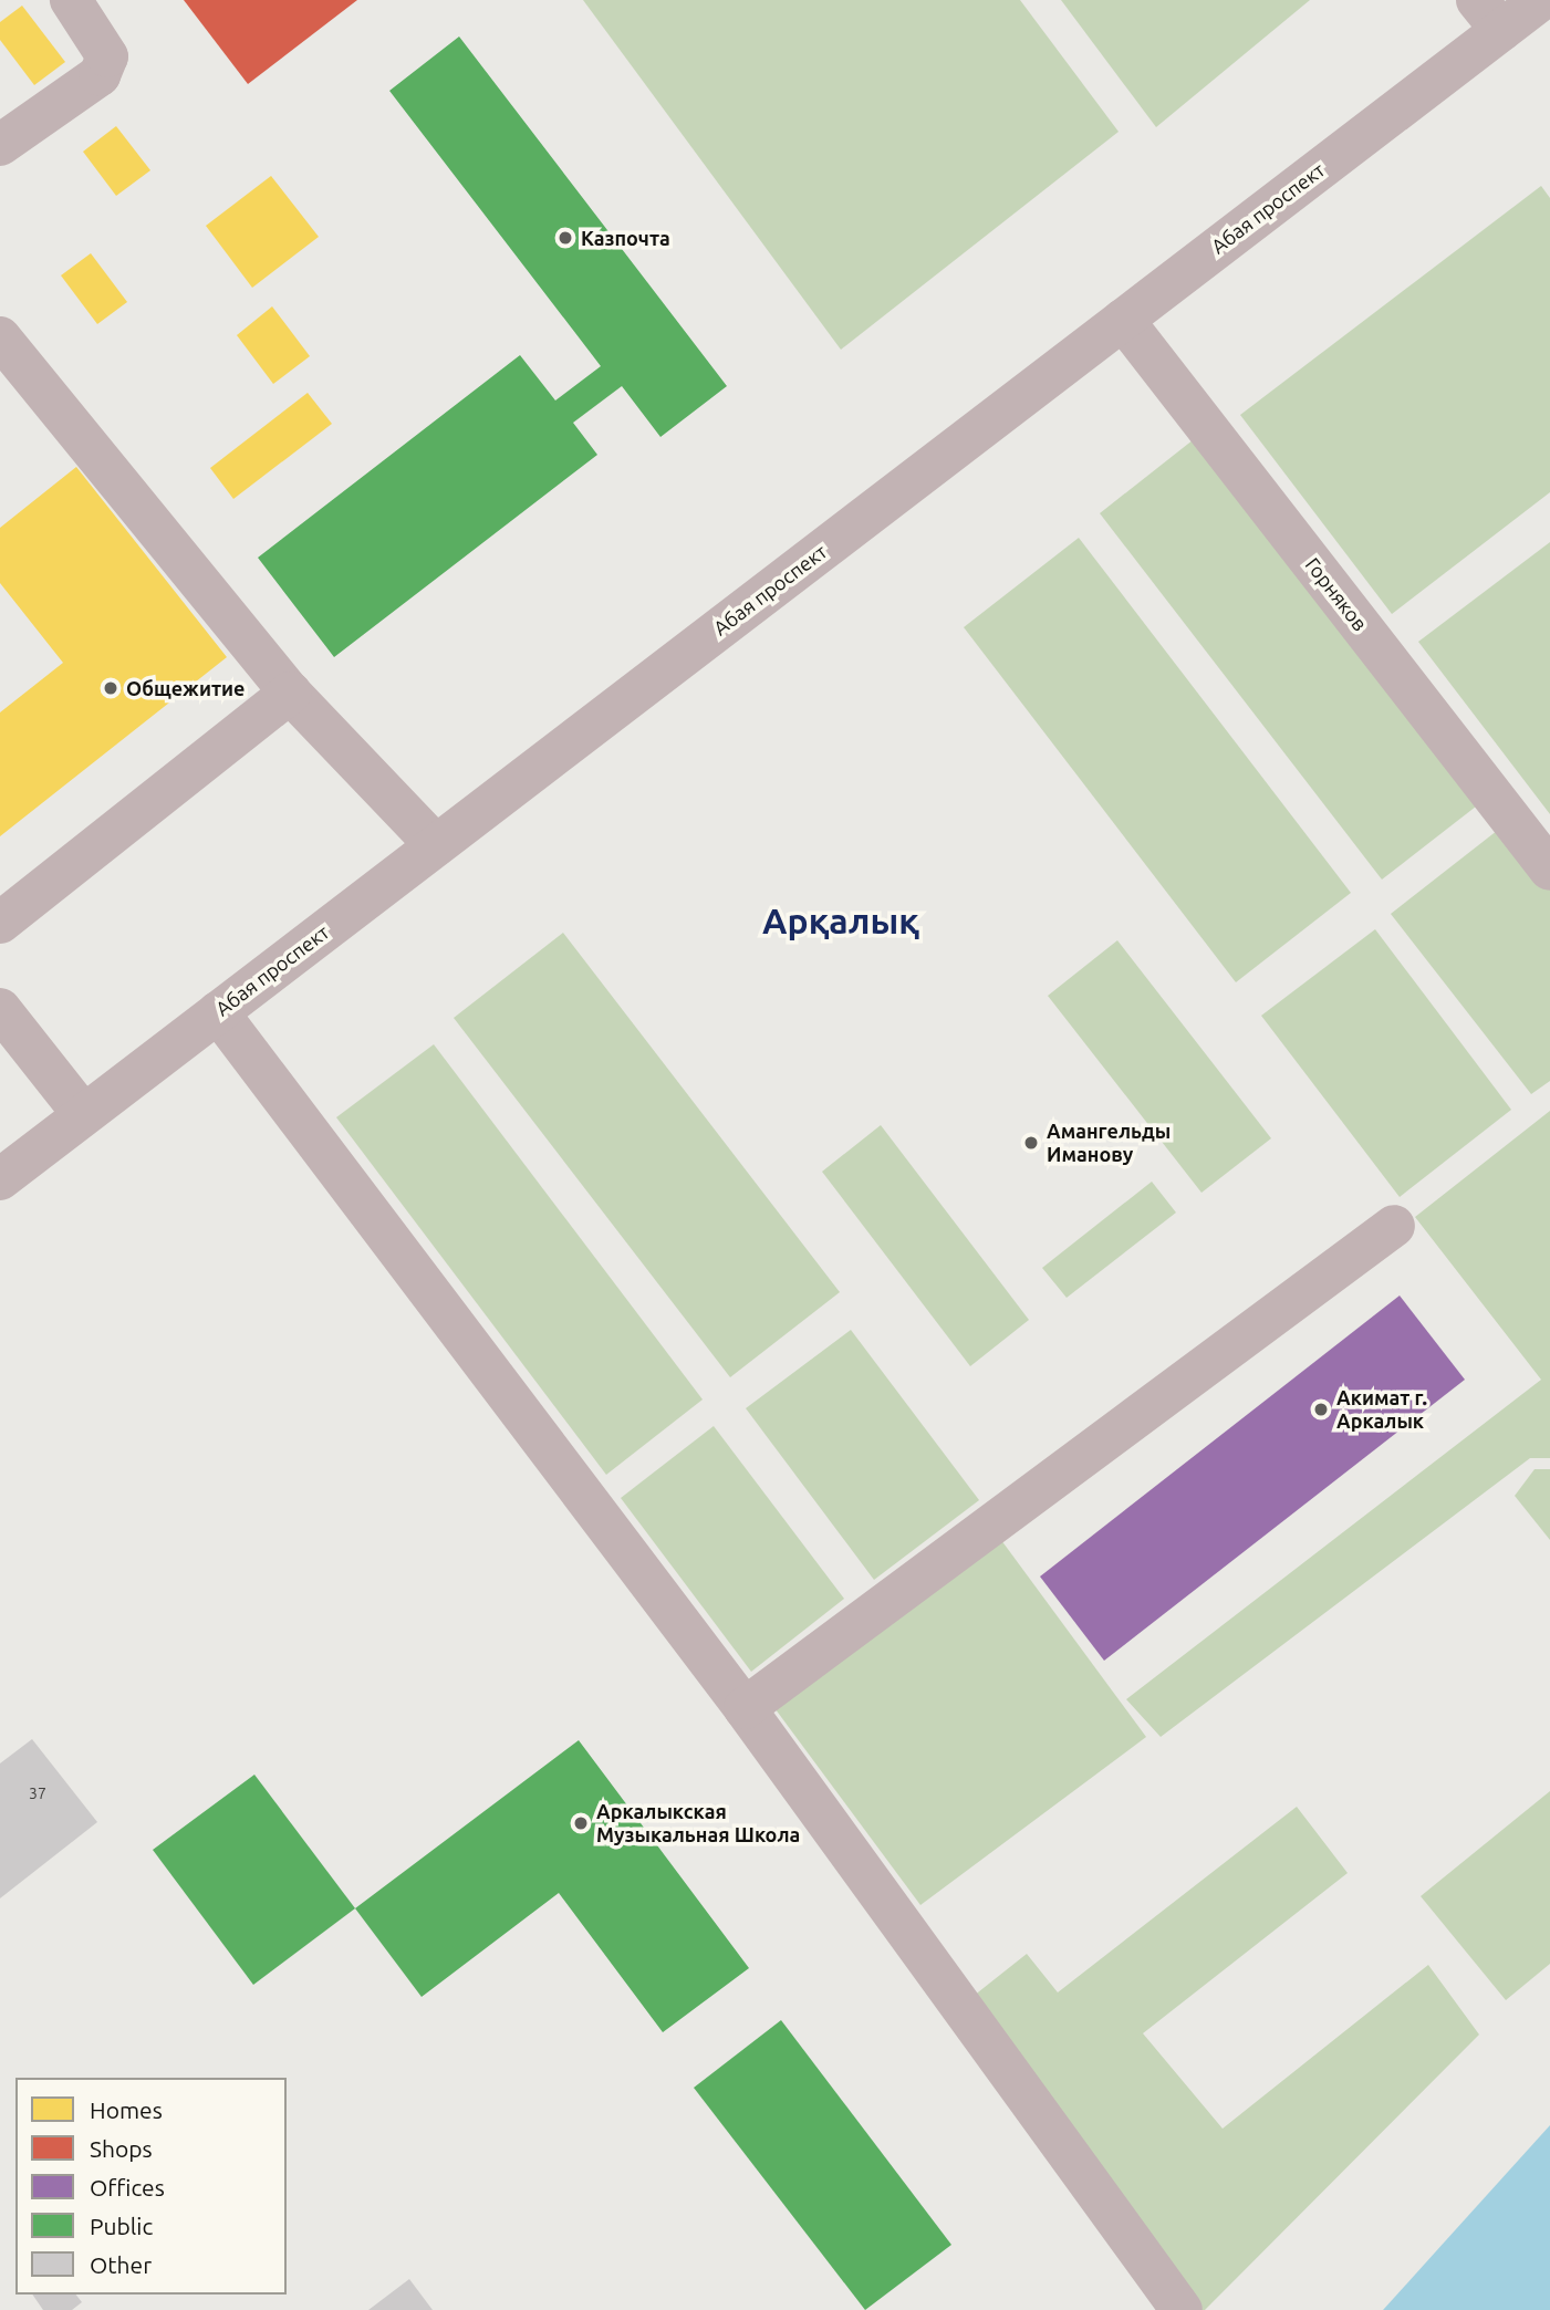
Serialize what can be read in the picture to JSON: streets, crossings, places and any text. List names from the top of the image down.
{
  "streets": {
    "street": ["Абая проспект", "Горняков"]
  },
  "crossings": [
    ["Абая проспект", "Горняков"]
  ],
  "districts": ["Арқалық"],
  "places": [
    "Казпочта",
    "Общежитие",
    "Амангельды Иманову",
    "Акимат г. Аркалык",
    "Аркалыкская Музыкальная Школа"
  ],
  "house_numbers": ["37"],
  "legend": [
    "Homes",
    "Shops",
    "Offices",
    "Public",
    "Other"
  ]
}
